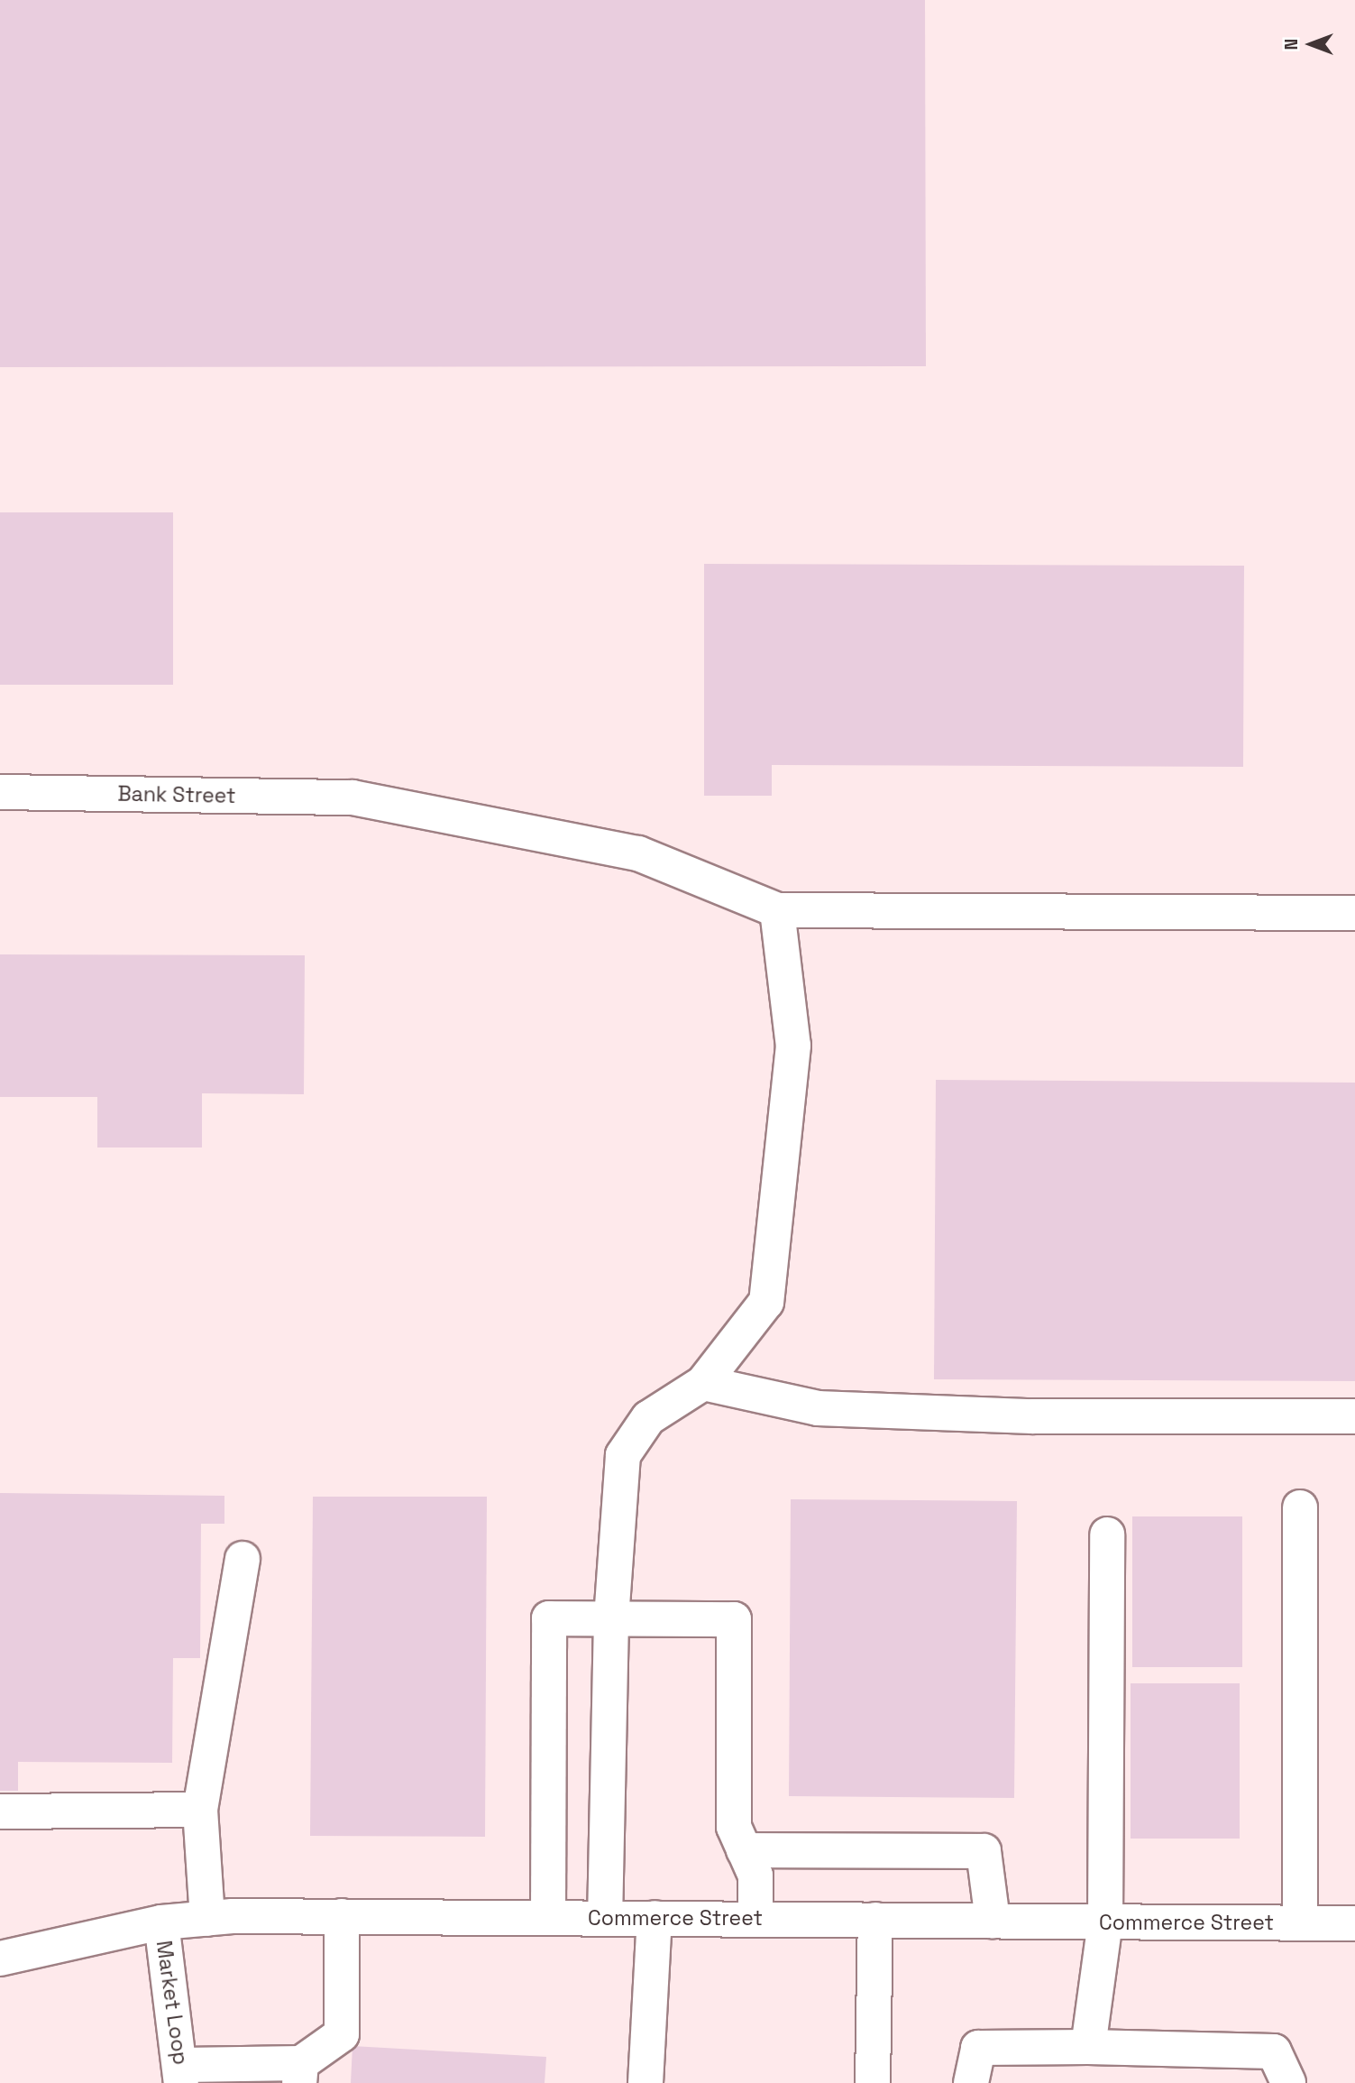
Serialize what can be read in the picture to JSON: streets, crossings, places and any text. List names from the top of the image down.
{
  "streets": {
    "street": ["Bank Street", "Commerce Street", "Market Loop"]
  },
  "crossings": [
    ["Commerce Street", "Market Loop"]
  ],
  "north": "left"
}
